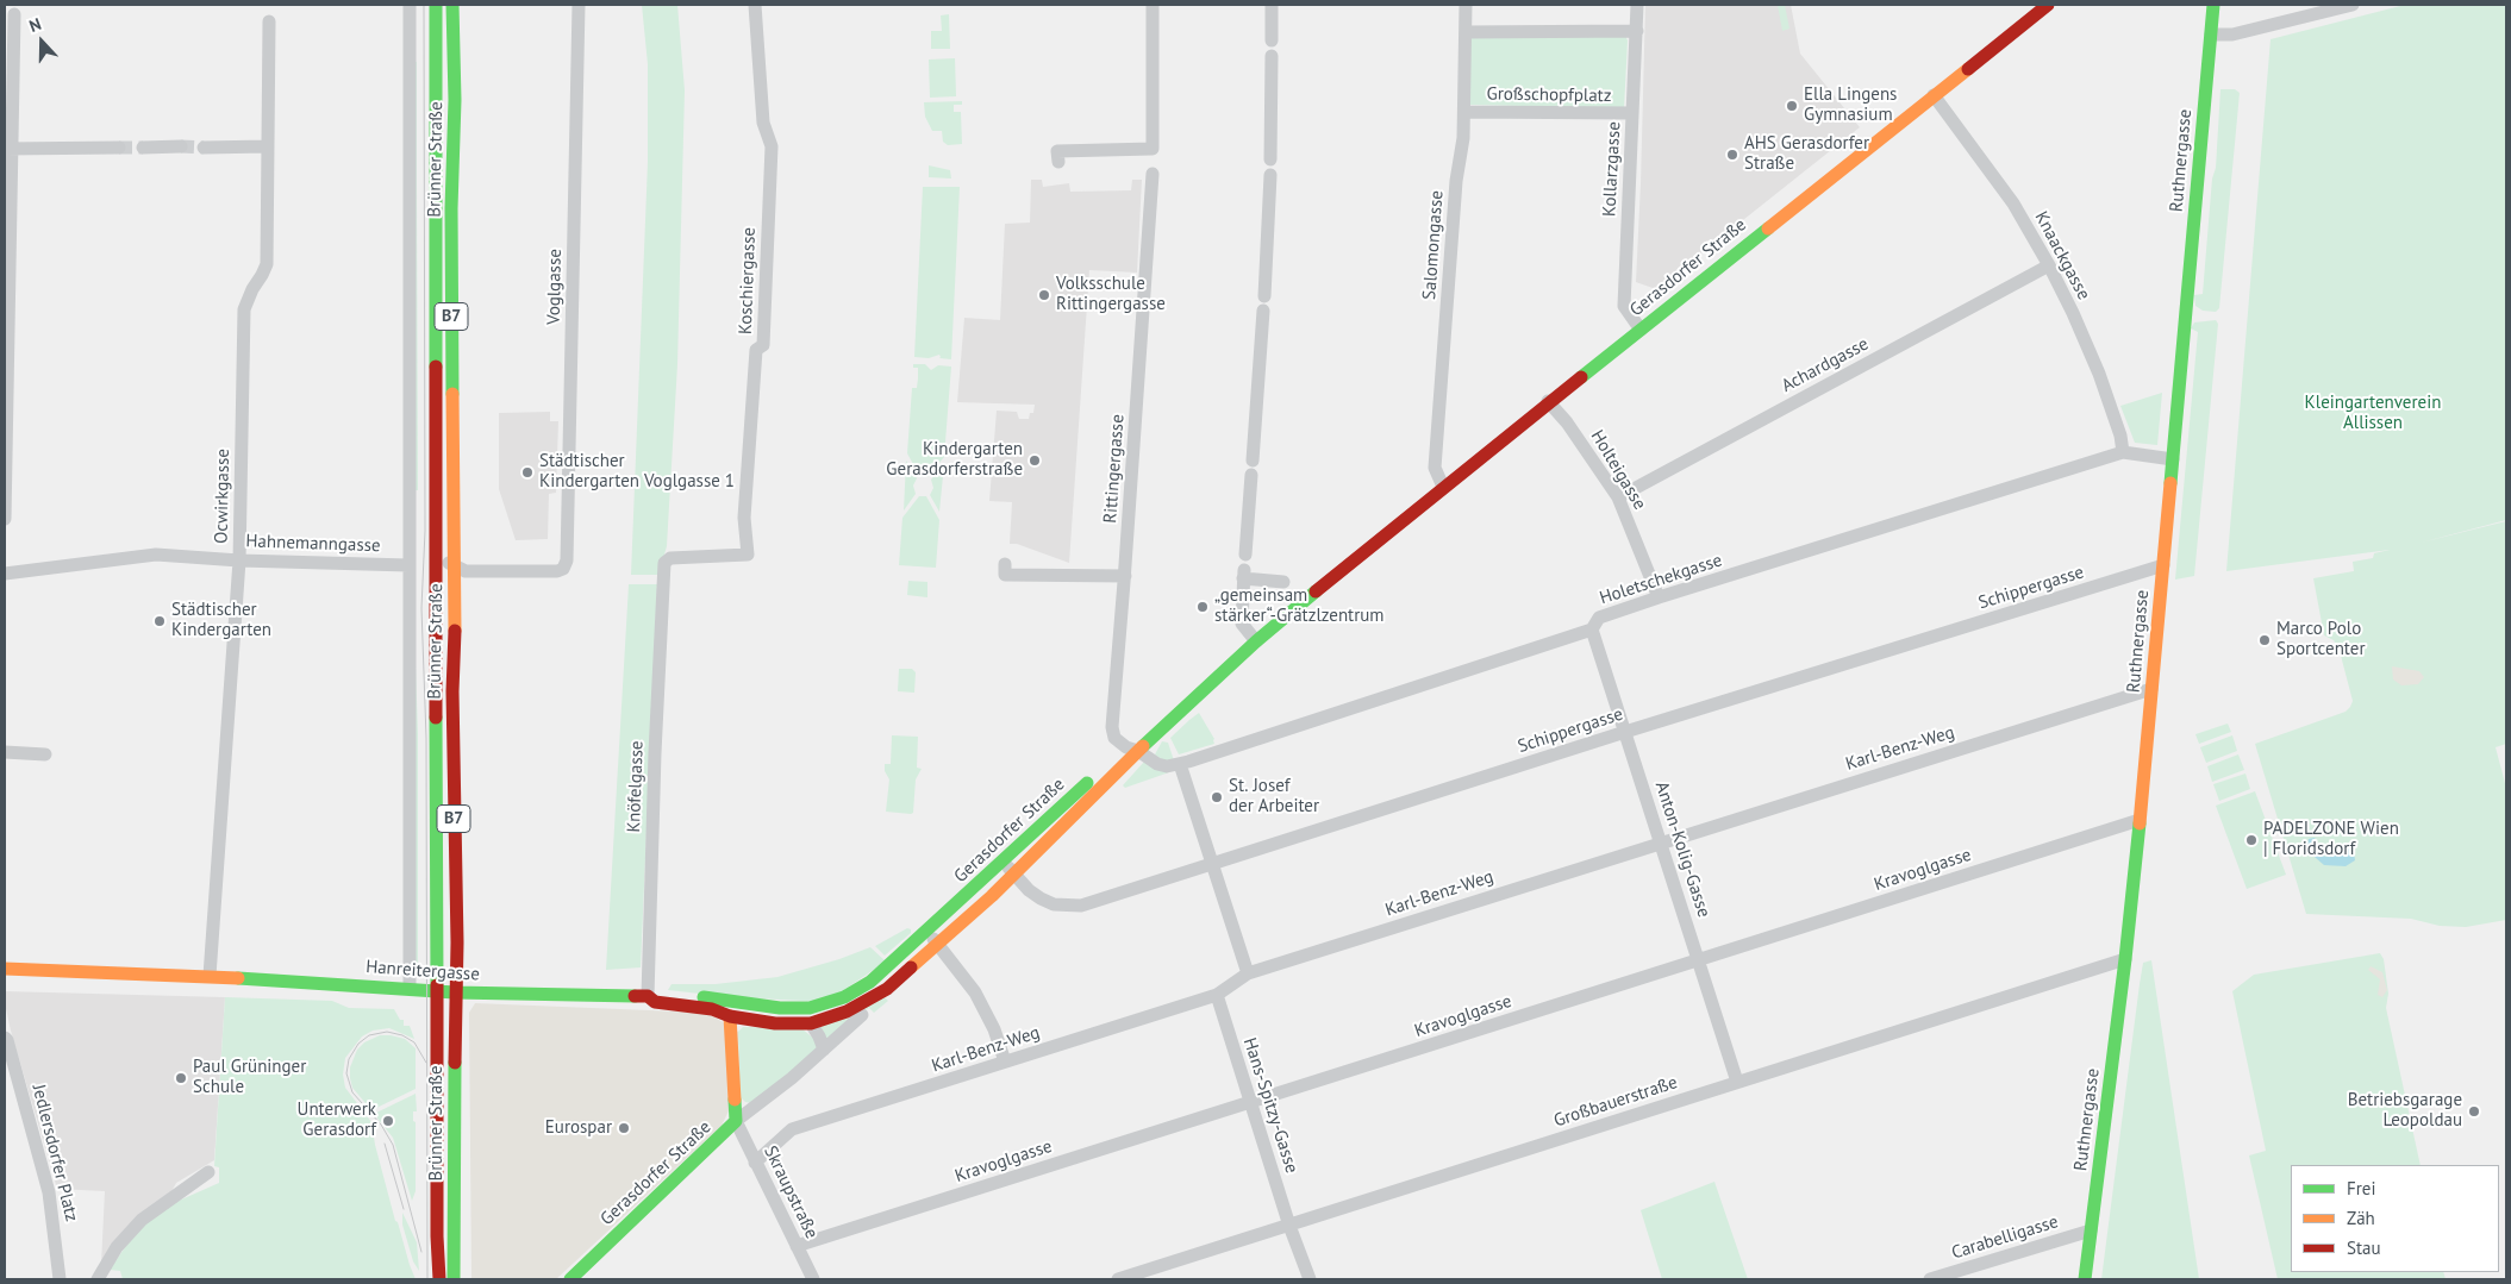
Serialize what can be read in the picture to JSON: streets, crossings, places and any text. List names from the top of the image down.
{
  "streets": {
    "main road": [
      "Brünner Straße",
      "Ruthnergasse",
      "Gerasdorfer Straße",
      "B7",
      "Hanreitergasse"
    ],
    "street": [
      "Großschopfplatz",
      "Kollarzgasse",
      "Salomongasse",
      "Knaackgasse",
      "Koschiergasse",
      "Voglgasse",
      "Achardgasse",
      "Rittingergasse",
      "Holteigasse",
      "Ocwirkgasse",
      "Hahnemanngasse",
      "Holetschekgasse",
      "Schippergasse",
      "Karl-Benz-Weg",
      "Knöfelgasse",
      "Anton-Kolig-Gasse",
      "Kravoglgasse",
      "Großbauerstraße",
      "Hans-Spitzy-Gasse",
      "Jedlersdorfer Platz",
      "Skraupstraße",
      "Carabelligasse"
    ]
  },
  "crossings": [
    ["Großschopfplatz", "Kollarzgasse"],
    ["Großschopfplatz", "Salomongasse"],
    ["Brünner Straße", "Voglgasse"],
    ["Brünner Straße", "Hahnemanngasse"],
    ["Brünner Straße", "Hanreitergasse"],
    ["Ruthnergasse", "Holetschekgasse"],
    ["Ruthnergasse", "Schippergasse"],
    ["Ruthnergasse", "Karl-Benz-Weg"],
    ["Ruthnergasse", "Kravoglgasse"],
    ["Ruthnergasse", "Großbauerstraße"],
    ["Ruthnergasse", "Carabelligasse"],
    ["Kollarzgasse", "Gerasdorfer Straße"],
    ["Salomongasse", "Gerasdorfer Straße"],
    ["Knaackgasse", "Gerasdorfer Straße"],
    ["Knaackgasse", "Achardgasse"],
    ["Knaackgasse", "Holetschekgasse"],
    ["Gerasdorfer Straße", "Rittingergasse"],
    ["Gerasdorfer Straße", "Holteigasse"],
    ["Gerasdorfer Straße", "Holetschekgasse"],
    ["Gerasdorfer Straße", "Schippergasse"],
    ["Gerasdorfer Straße", "Knöfelgasse"],
    ["Gerasdorfer Straße", "Hanreitergasse"],
    ["Gerasdorfer Straße", "Skraupstraße"],
    ["Koschiergasse", "Knöfelgasse"],
    ["Achardgasse", "Holteigasse"],
    ["Rittingergasse", "Holetschekgasse"],
    ["Holteigasse", "Holetschekgasse"],
    ["Ocwirkgasse", "Hahnemanngasse"],
    ["Ocwirkgasse", "Hanreitergasse"],
    ["Holetschekgasse", "Anton-Kolig-Gasse"],
    ["Schippergasse", "Anton-Kolig-Gasse"],
    ["Karl-Benz-Weg", "Anton-Kolig-Gasse"],
    ["Karl-Benz-Weg", "Hans-Spitzy-Gasse"],
    ["Karl-Benz-Weg", "Skraupstraße"],
    ["Knöfelgasse", "Hanreitergasse"],
    ["Anton-Kolig-Gasse", "Kravoglgasse"],
    ["Anton-Kolig-Gasse", "Großbauerstraße"],
    ["Kravoglgasse", "Hans-Spitzy-Gasse"],
    ["Kravoglgasse", "Skraupstraße"],
    ["Großbauerstraße", "Hans-Spitzy-Gasse"]
  ],
  "parks": ["Kleingartenverein Allissen"],
  "places": [
    "Ella Lingens Gymnasium",
    "AHS Gerasdorfer Straße",
    "Volksschule Rittingergasse",
    "Kindergarten Gerasdorferstraße",
    "Städtischer Kindergarten Voglgasse 1",
    "„gemeinsam stärker“-Grätzlzentrum",
    "Städtischer Kindergarten",
    "Marco Polo Sportcenter",
    "St. Josef der Arbeiter",
    "PADELZONE Wien | Floridsdorf",
    "Paul Grüninger Schule",
    "Betriebsgarage Leopoldau",
    "Unterwerk Gerasdorf",
    "Eurospar"
  ],
  "legend": ["Frei", "Zäh", "Stau"],
  "north": "top"
}
